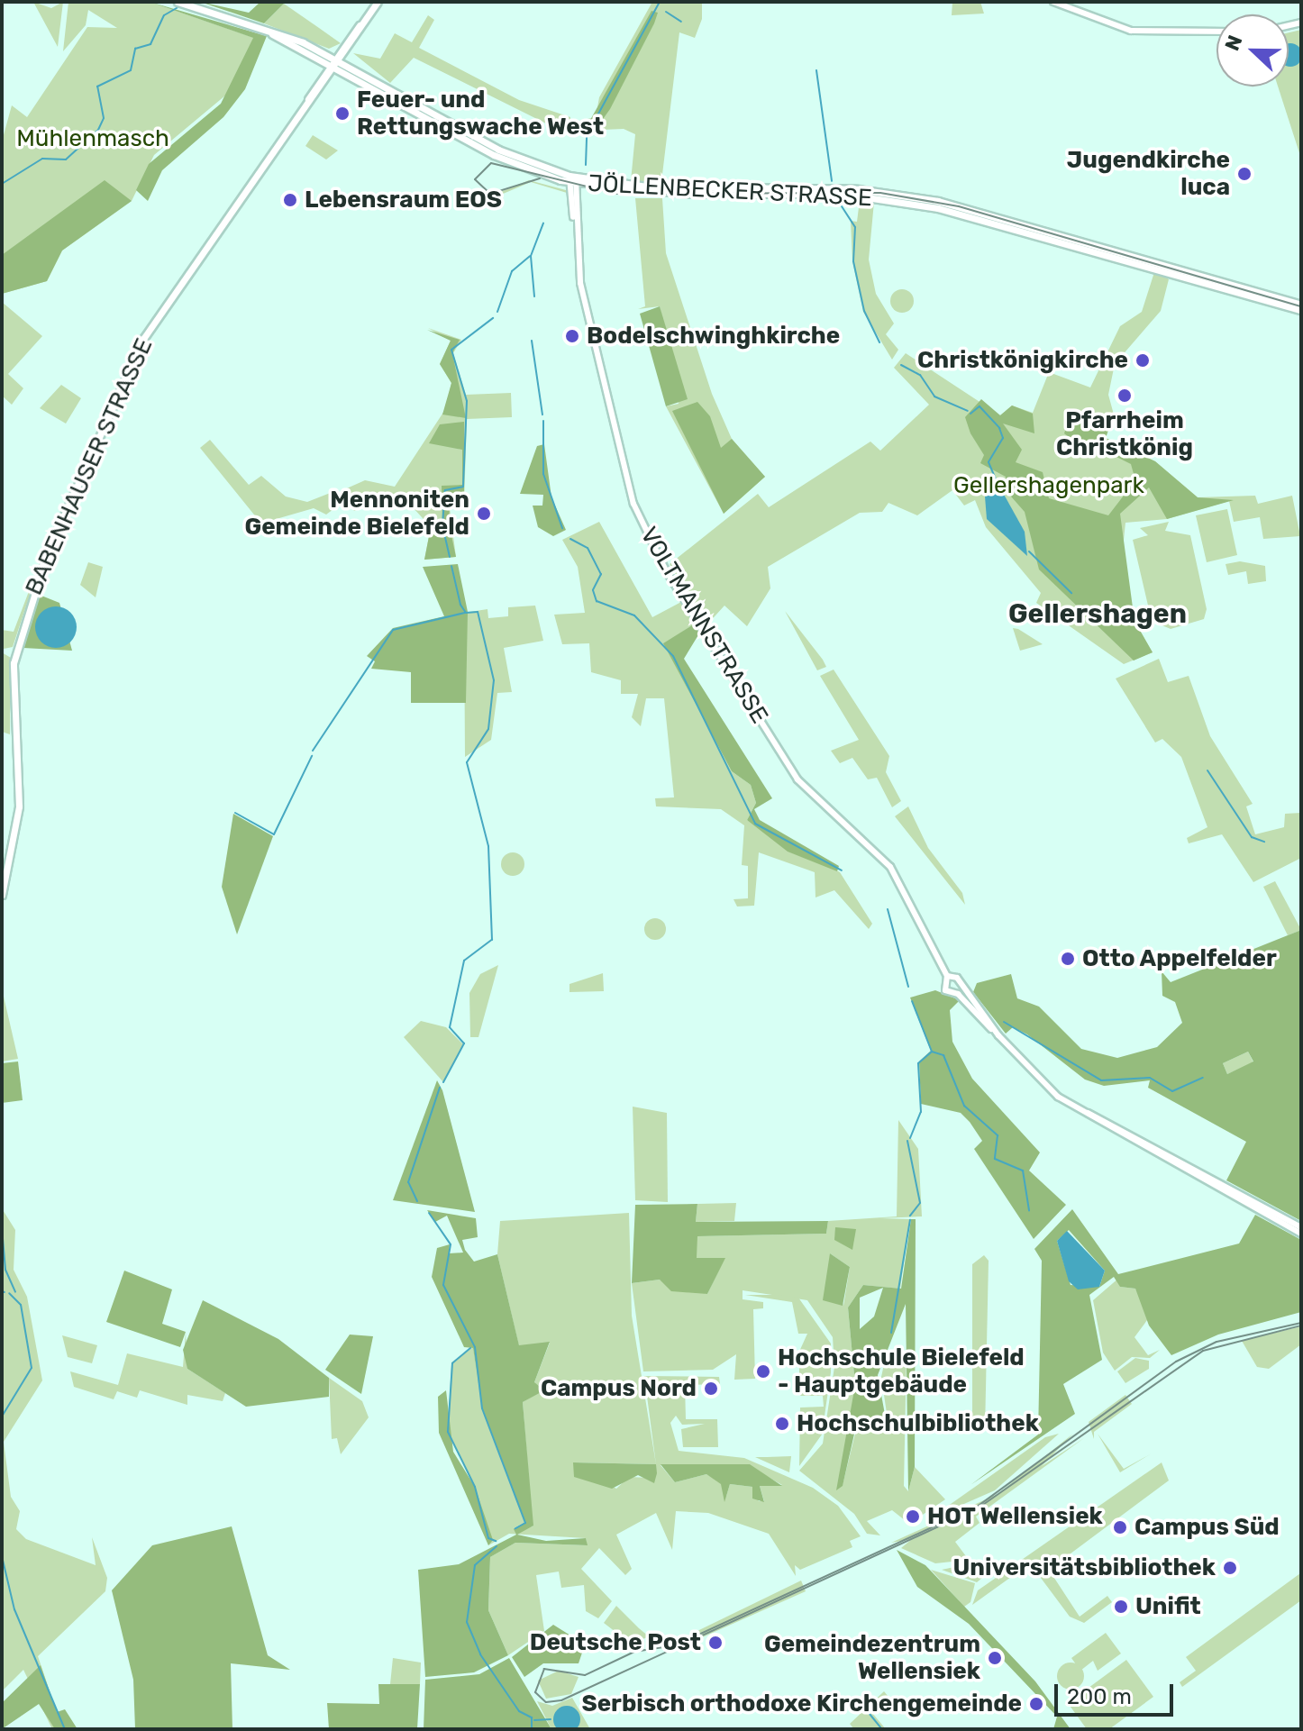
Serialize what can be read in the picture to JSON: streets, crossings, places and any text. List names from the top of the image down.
{
  "streets": {
    "main road": ["JÖLLENBECKER STRASSE", "BABENHAUSER STRASSE"],
    "street": ["VOLTMANNSTRASSE"]
  },
  "crossings": [
    ["JÖLLENBECKER STRASSE", "VOLTMANNSTRASSE"]
  ],
  "districts": ["Gellershagen"],
  "parks": ["Mühlenmasch", "Gellershagenpark"],
  "places": [
    "Feuer- und Rettungswache West",
    "Jugendkirche luca",
    "Lebensraum EOS",
    "Bodelschwinghkirche",
    "Christkönigkirche",
    "Pfarrheim Christkönig",
    "Mennoniten Gemeinde Bielefeld",
    "Otto Appelfelder",
    "Hochschule Bielefeld - Hauptgebäude",
    "Campus Nord",
    "Hochschulbibliothek",
    "HOT Wellensiek",
    "Campus Süd",
    "Universitätsbibliothek",
    "Unifit",
    "Deutsche Post",
    "Gemeindezentrum Wellensiek",
    "Serbisch orthodoxe Kirchengemeinde"
  ],
  "scale_bar": "200 m",
  "north": "left"
}
